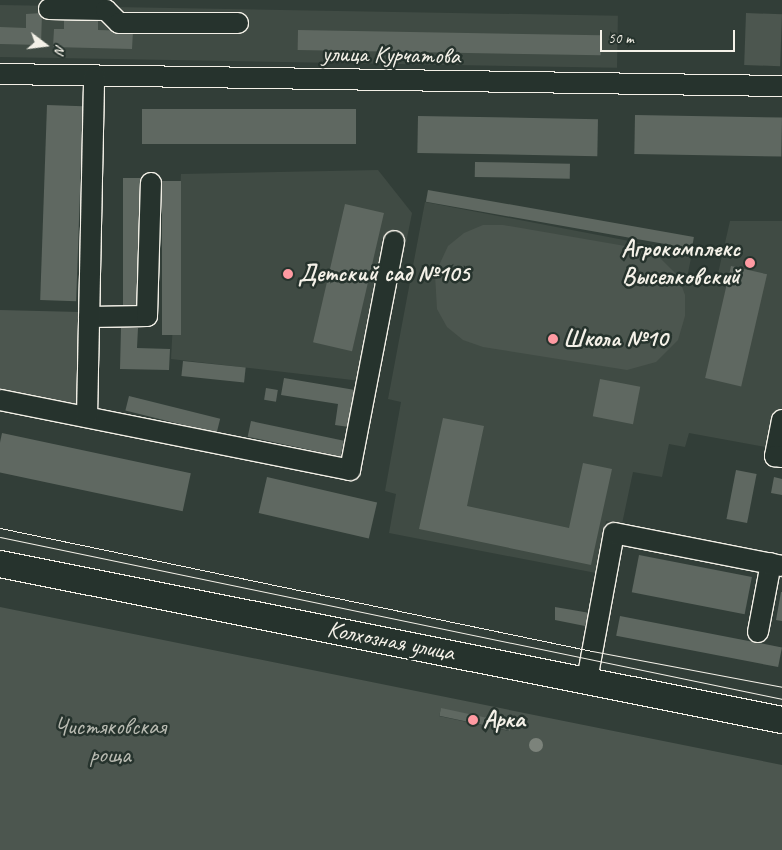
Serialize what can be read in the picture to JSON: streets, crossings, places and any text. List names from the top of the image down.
{
  "streets": {
    "main road": ["Колхозная улица"],
    "street": ["улица Курчатова"]
  },
  "parks": ["Чистяковская роща"],
  "places": [
    "Агрокомплекс Выселковский",
    "Детский сад №105",
    "Школа №10",
    "Арка"
  ],
  "scale_bar": "50 m",
  "north": "right"
}
